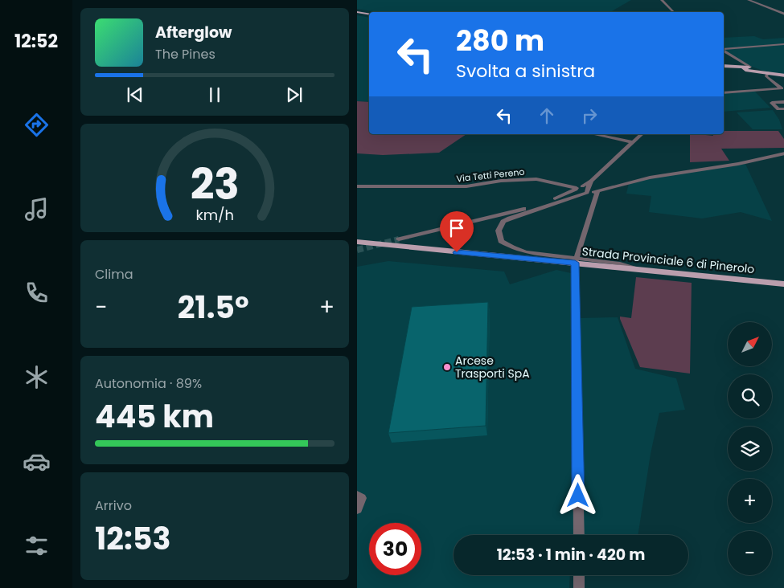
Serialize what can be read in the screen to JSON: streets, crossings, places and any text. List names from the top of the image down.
{
  "streets": {
    "main road": ["Strada Provinciale 6 di Pinerolo"],
    "street": ["Via Tetti Pereno"]
  },
  "places": ["Arcese Trasporti SpA"],
  "north": "top right",
  "page": {
    "tabs": "12:52",
    "turn": ["280 m", "Svolta a sinistra"],
    "song": ["Afterglow", "The Pines"],
    "tile": [
      "Clima",
      ["Autonomia · 89%", "445 km"],
      ["Arrivo", "12:53"]
    ],
    "heat": ["−", "21.5°", "+"],
    "map_buttons": ["+", "−"],
    "limit": "30",
    "trip": "12:53 · 1 min · 420 m",
    "gauge": ["23", "km/h"]
  }
}
